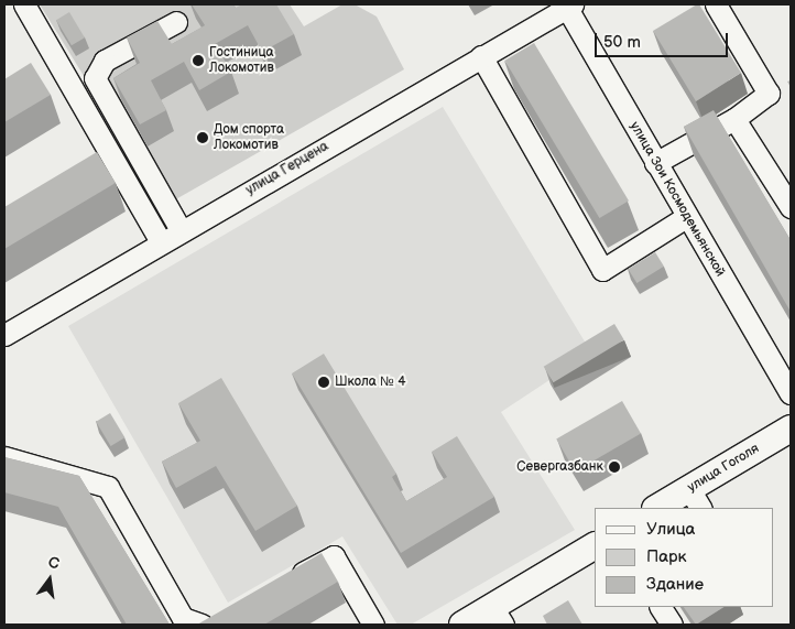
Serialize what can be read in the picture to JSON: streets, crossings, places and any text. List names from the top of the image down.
{
  "streets": {
    "main road": ["улица Гоголя"],
    "street": ["улица Герцена", "улица Зои Космодемьянской"]
  },
  "crossings": [
    ["улица Герцена", "улица Зои Космодемьянской"]
  ],
  "places": [
    "Гостиница Локомотив",
    "Дом спорта Локомотив",
    "Школа № 4",
    "Севергазбанк"
  ],
  "legend": ["Улица", "Парк", "Здание"],
  "scale_bar": "50 m",
  "north": "top"
}
